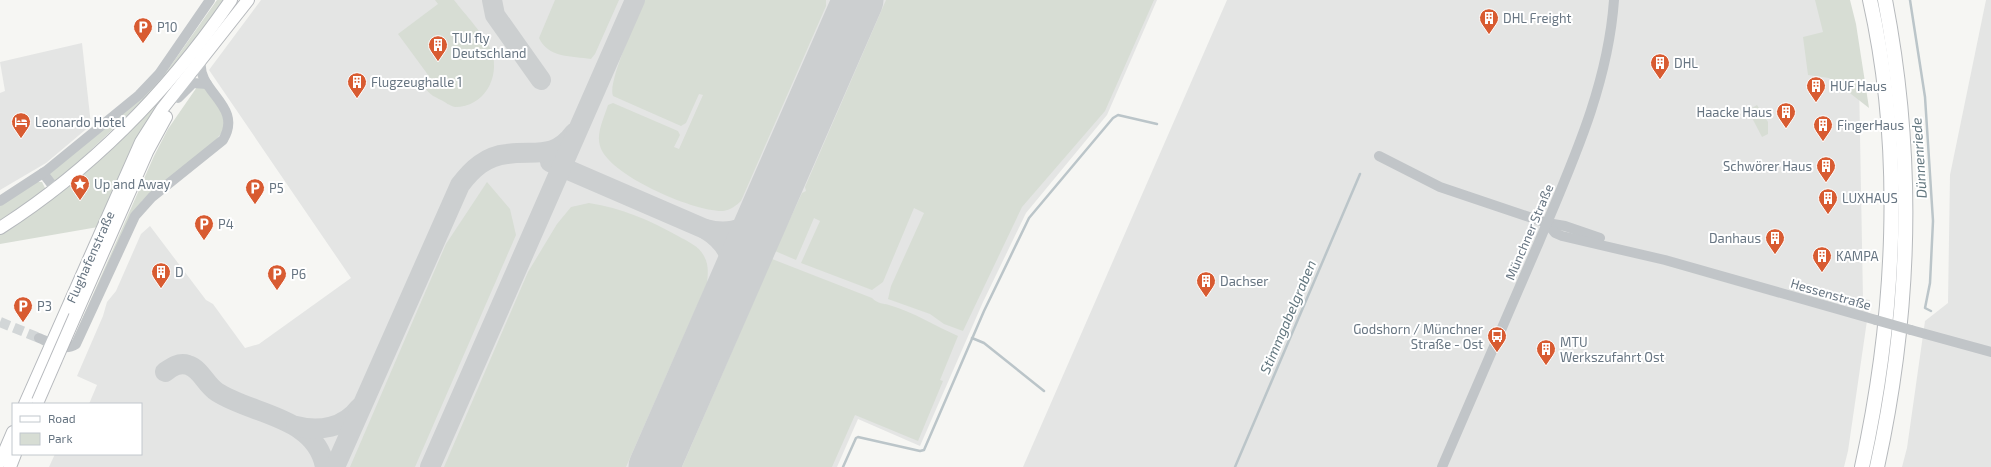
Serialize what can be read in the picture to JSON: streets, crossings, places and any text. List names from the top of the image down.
{
  "streets": {
    "main road": ["Flughafenstraße"],
    "street": ["Münchner Straße", "Hessenstraße"]
  },
  "crossings": [
    ["Münchner Straße", "Hessenstraße"]
  ],
  "water": ["Dünnenriede", "Stimmgabelgraben"],
  "places": {
    "building": [
      "DHL Freight",
      "TUI fly Deutschland",
      "DHL",
      "Flugzeughalle 1",
      "HUF Haus",
      "Haacke Haus",
      "FingerHaus",
      "Schwörer Haus",
      "LUXHAUS",
      "Danhaus",
      "KAMPA",
      "D",
      "Dachser",
      "MTU Werkszufahrt Ost"
    ],
    "parking": [
      "P10",
      "P5",
      "P4",
      "P6",
      "P3"
    ],
    "hotel": ["Leonardo Hotel"],
    "place": ["Up and Away"],
    "bus stop": ["Godshorn / Münchner Straße - Ost"]
  },
  "legend": ["Road", "Park"]
}
